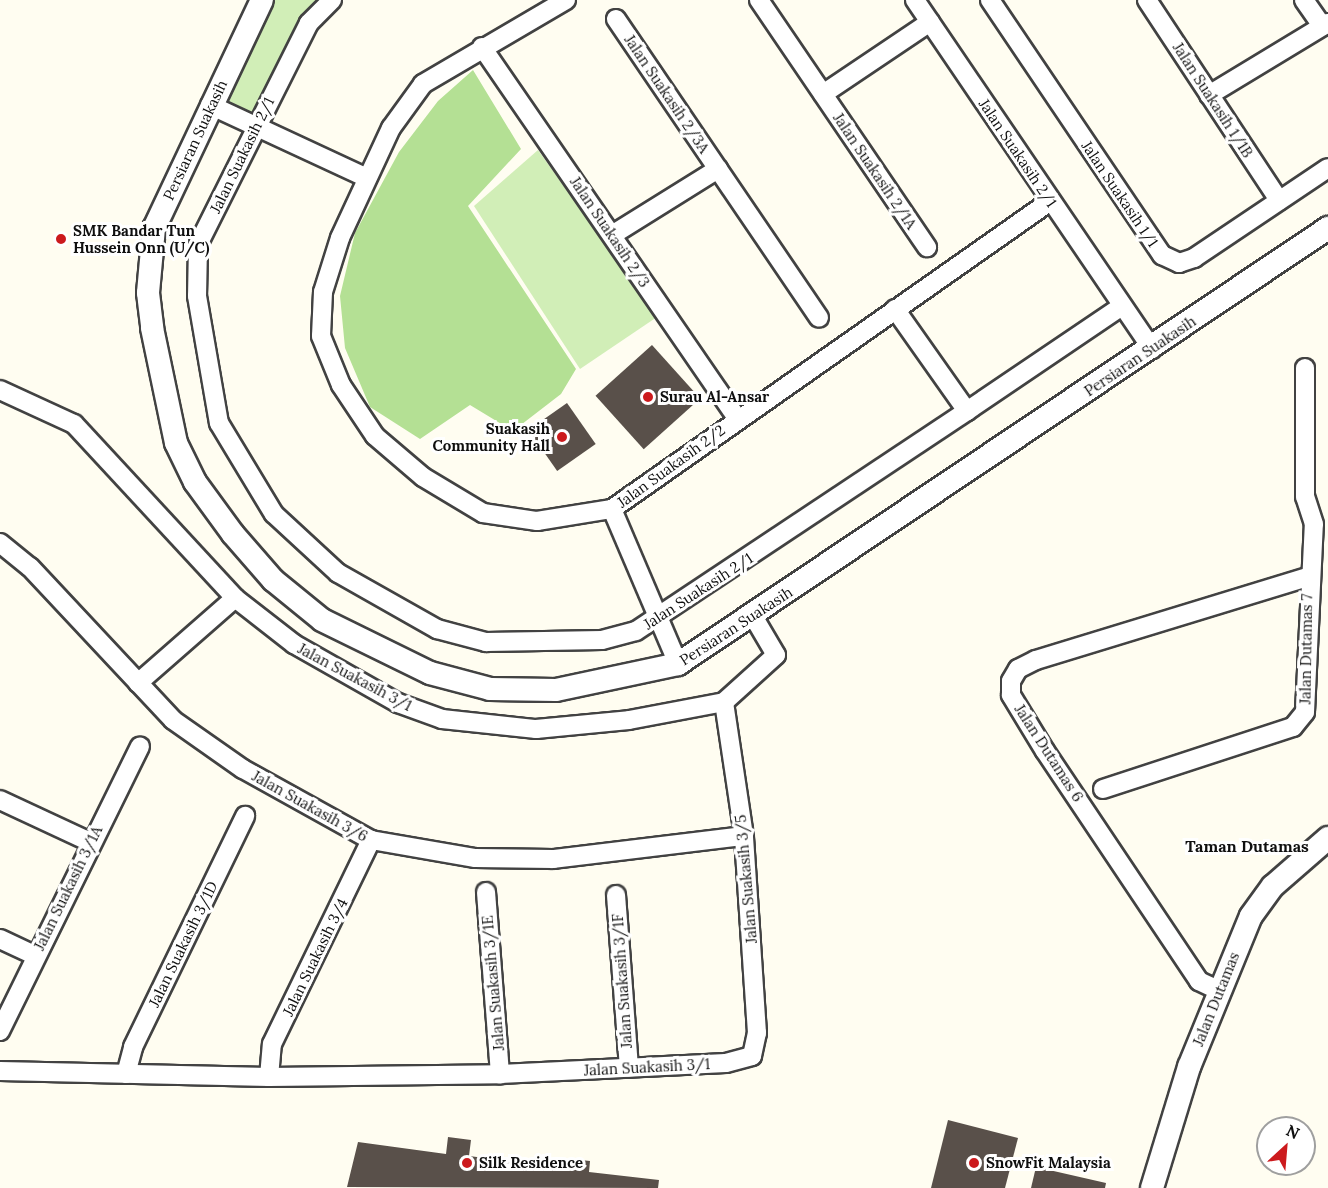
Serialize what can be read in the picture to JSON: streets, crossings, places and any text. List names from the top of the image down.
{
  "streets": {
    "street": [
      "Jalan Suakasih 2/3A",
      "Jalan Suakasih 1/1B",
      "Persiaran Suakasih",
      "Jalan Suakasih 2/1",
      "Jalan Suakasih 2/1A",
      "Jalan Suakasih 1/1",
      "Jalan Suakasih 2/3",
      "Jalan Suakasih 2/2",
      "Jalan Dutamas 7",
      "Jalan Suakasih 3/1",
      "Jalan Dutamas 6",
      "Jalan Suakasih 3/6",
      "Jalan Suakasih 3/5",
      "Jalan Suakasih 3/1A",
      "Jalan Suakasih 3/1D",
      "Jalan Suakasih 3/4",
      "Jalan Suakasih 3/1F",
      "Jalan Suakasih 3/1E",
      "Jalan Dutamas"
    ]
  },
  "crossings": [
    ["Jalan Suakasih 2/3A", "Jalan Suakasih 2/3"],
    ["Jalan Suakasih 1/1B", "Jalan Suakasih 1/1"],
    ["Persiaran Suakasih", "Jalan Suakasih 2/1"],
    ["Jalan Suakasih 2/1", "Jalan Suakasih 2/2"],
    ["Jalan Suakasih 2/3", "Jalan Suakasih 2/2"],
    ["Jalan Dutamas 7", "Jalan Dutamas 6"],
    ["Jalan Suakasih 3/1", "Jalan Suakasih 3/5"],
    ["Jalan Suakasih 3/1", "Jalan Suakasih 3/1D"],
    ["Jalan Suakasih 3/1", "Jalan Suakasih 3/4"],
    ["Jalan Suakasih 3/1", "Jalan Suakasih 3/1F"],
    ["Jalan Suakasih 3/1", "Jalan Suakasih 3/1E"],
    ["Jalan Dutamas 6", "Jalan Dutamas"],
    ["Jalan Suakasih 3/6", "Jalan Suakasih 3/5"],
    ["Jalan Suakasih 3/6", "Jalan Suakasih 3/4"]
  ],
  "districts": ["Taman Dutamas"],
  "places": [
    "SMK Bandar Tun Hussein Onn (U/C)",
    "Surau Al-Ansar",
    "Suakasih Community Hall",
    "Silk Residence",
    "SnowFit Malaysia"
  ],
  "north": "top right"
}
